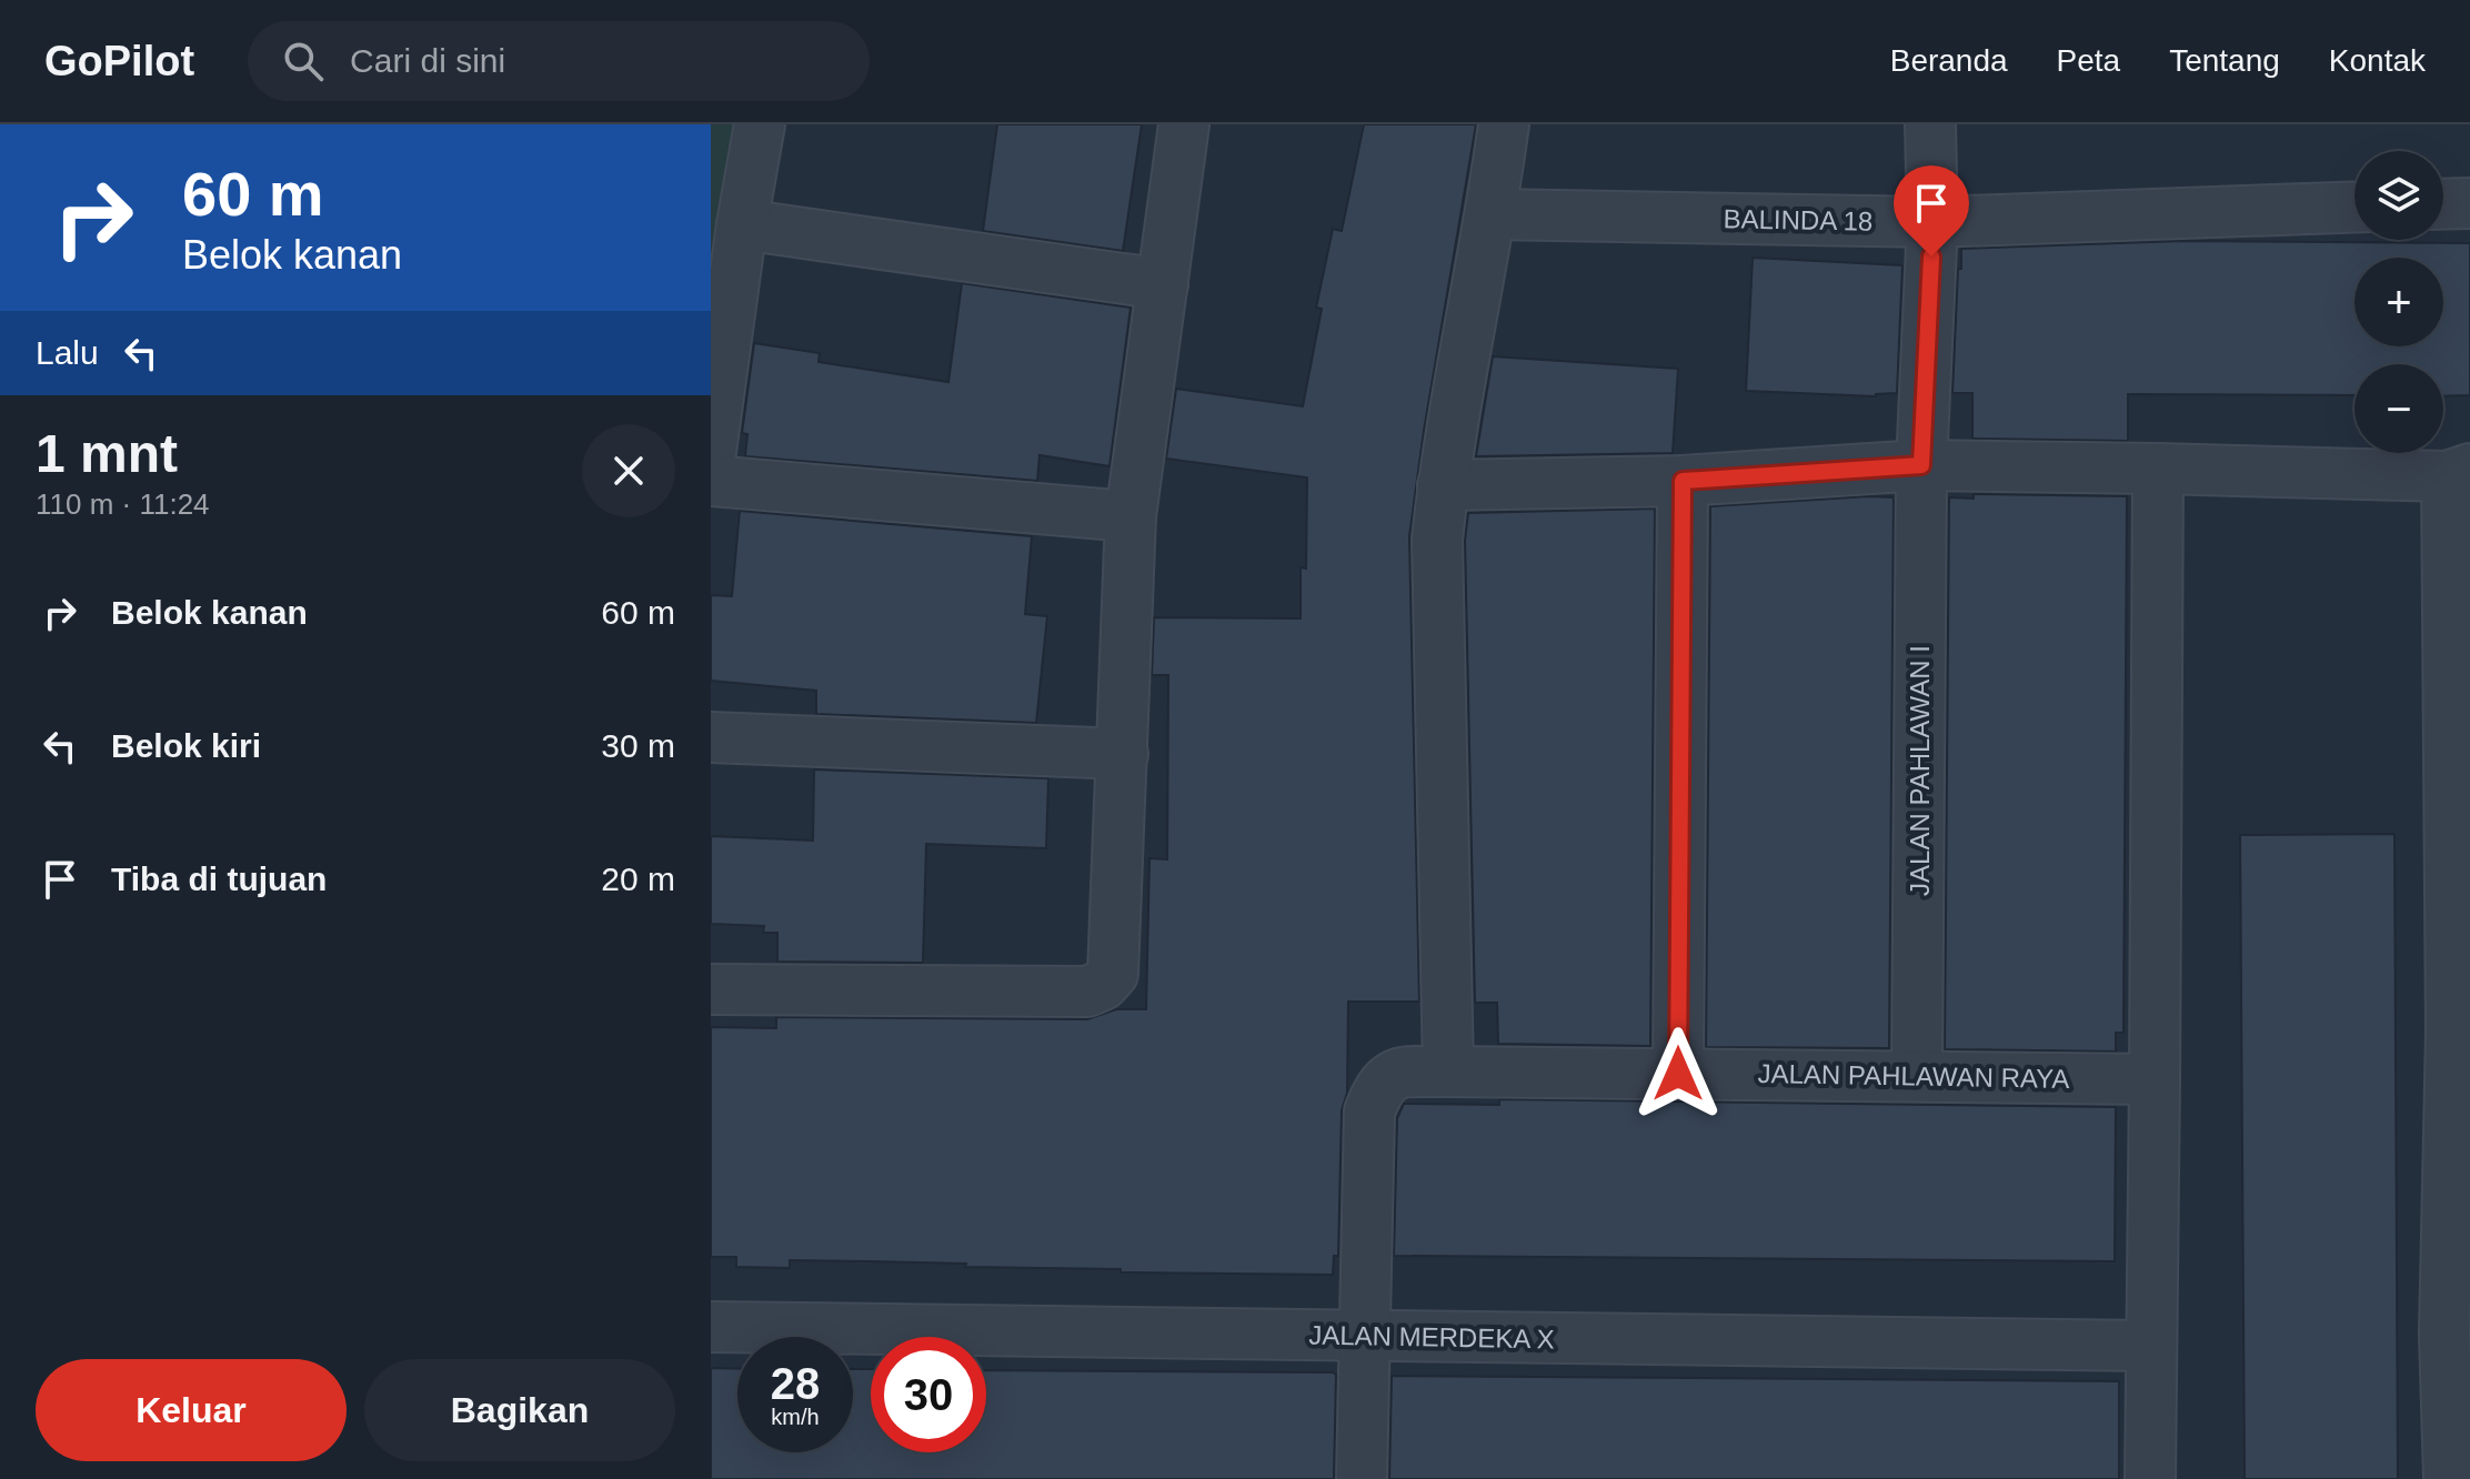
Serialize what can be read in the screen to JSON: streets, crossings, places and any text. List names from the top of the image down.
{
  "streets": {
    "street": [
      "BALINDA 18",
      "JALAN PAHLAWAN I",
      "JALAN PAHLAWAN RAYA",
      "JALAN MERDEKA X"
    ]
  },
  "crossings": [
    ["BALINDA 18", "JALAN PAHLAWAN I"],
    ["JALAN PAHLAWAN I", "JALAN PAHLAWAN RAYA"],
    ["JALAN PAHLAWAN RAYA", "JALAN MERDEKA X"]
  ],
  "page": {
    "header": "GoPilot",
    "search": "Cari di sini",
    "nav": [
      "Beranda",
      "Peta",
      "Tentang",
      "Kontak"
    ],
    "turn": ["60 m", "Belok kanan"],
    "map_buttons": ["+", "−"],
    "then": "Lalu",
    "heading": ["1 mnt", "110 m · 11:24"],
    "list": [
      {
        "name": "Belok kanan",
        "value": "60 m"
      },
      {
        "name": "Belok kiri",
        "value": "30 m"
      },
      {
        "name": "Tiba di tujuan",
        "value": "20 m"
      }
    ],
    "speed": "28 km/h",
    "limit": "30",
    "buttons": ["Keluar", "Bagikan"]
  }
}
